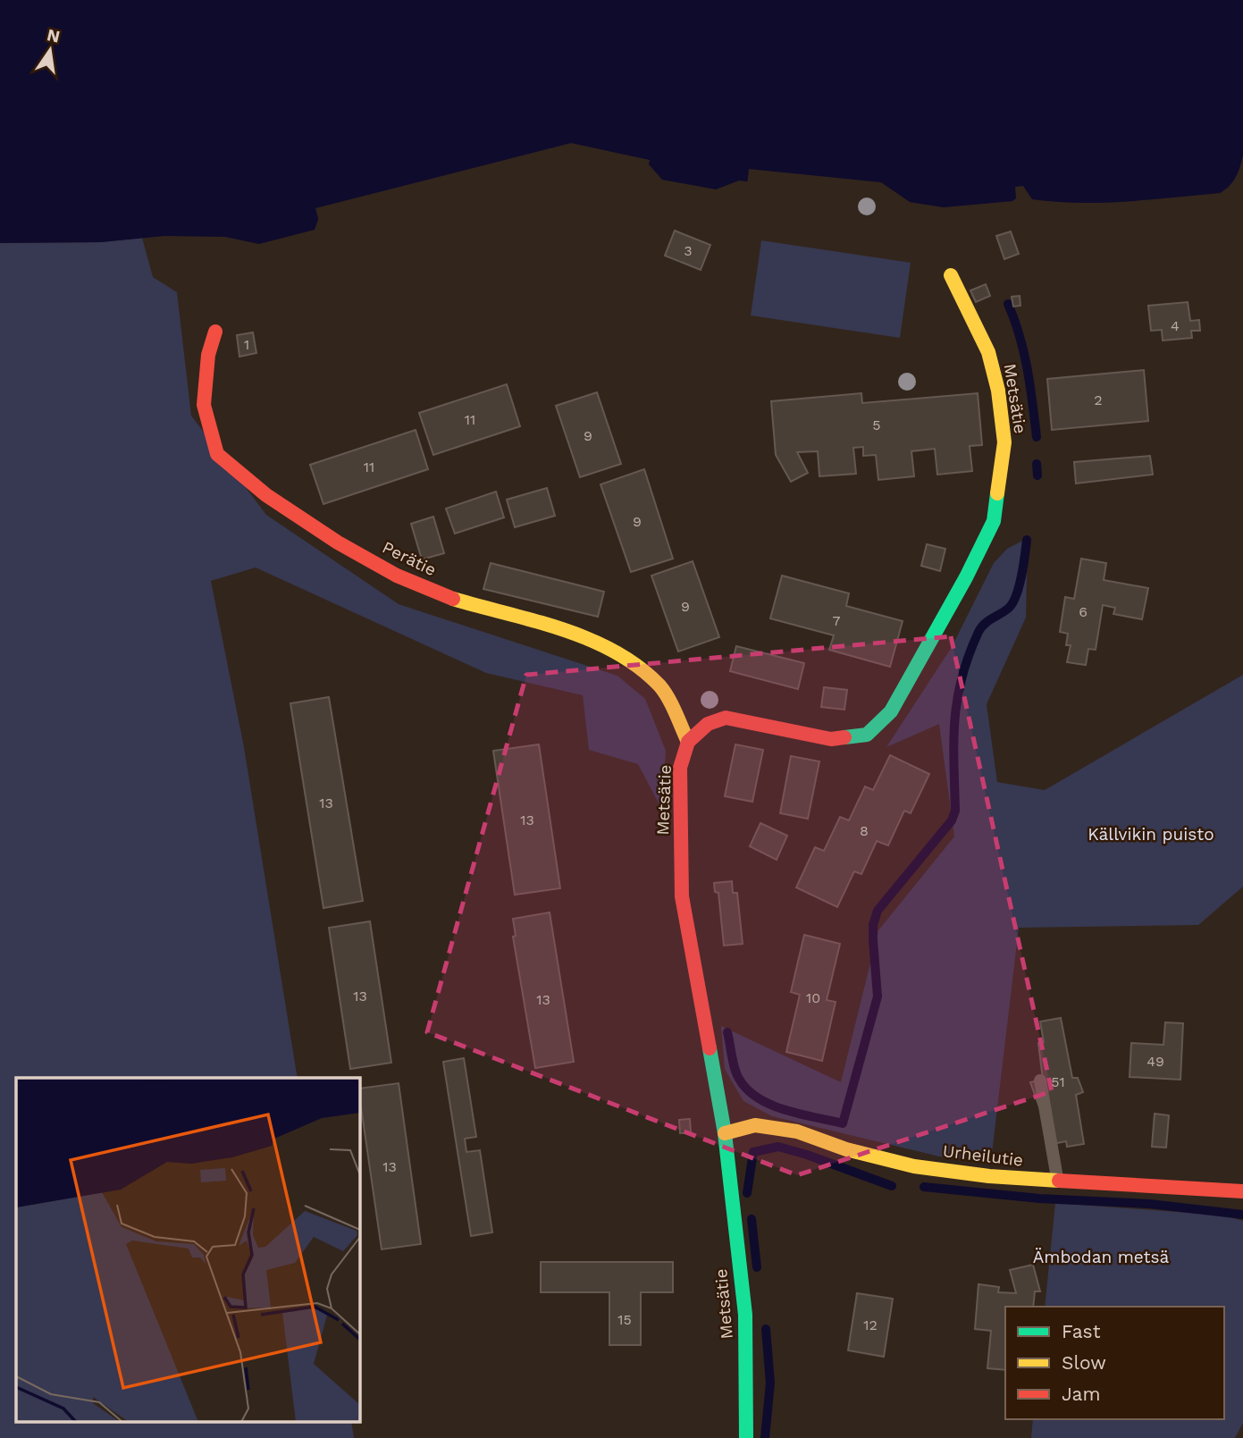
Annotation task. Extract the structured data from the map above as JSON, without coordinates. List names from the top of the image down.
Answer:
{
  "streets": {
    "street": ["Metsätie", "Perätie", "Urheilutie"]
  },
  "crossings": [
    ["Metsätie", "Perätie"],
    ["Metsätie", "Urheilutie"]
  ],
  "parks": ["Källvikin puisto", "Ämbodan metsä"],
  "house_numbers": [
    "3",
    "4",
    "1",
    "2",
    "11",
    "5",
    "9",
    "11",
    "9",
    "9",
    "6",
    "7",
    "13",
    "13",
    "8",
    "13",
    "10",
    "13",
    "49",
    "51",
    "13",
    "15",
    "12"
  ],
  "legend": ["Fast", "Slow", "Jam"],
  "north": "top"
}
